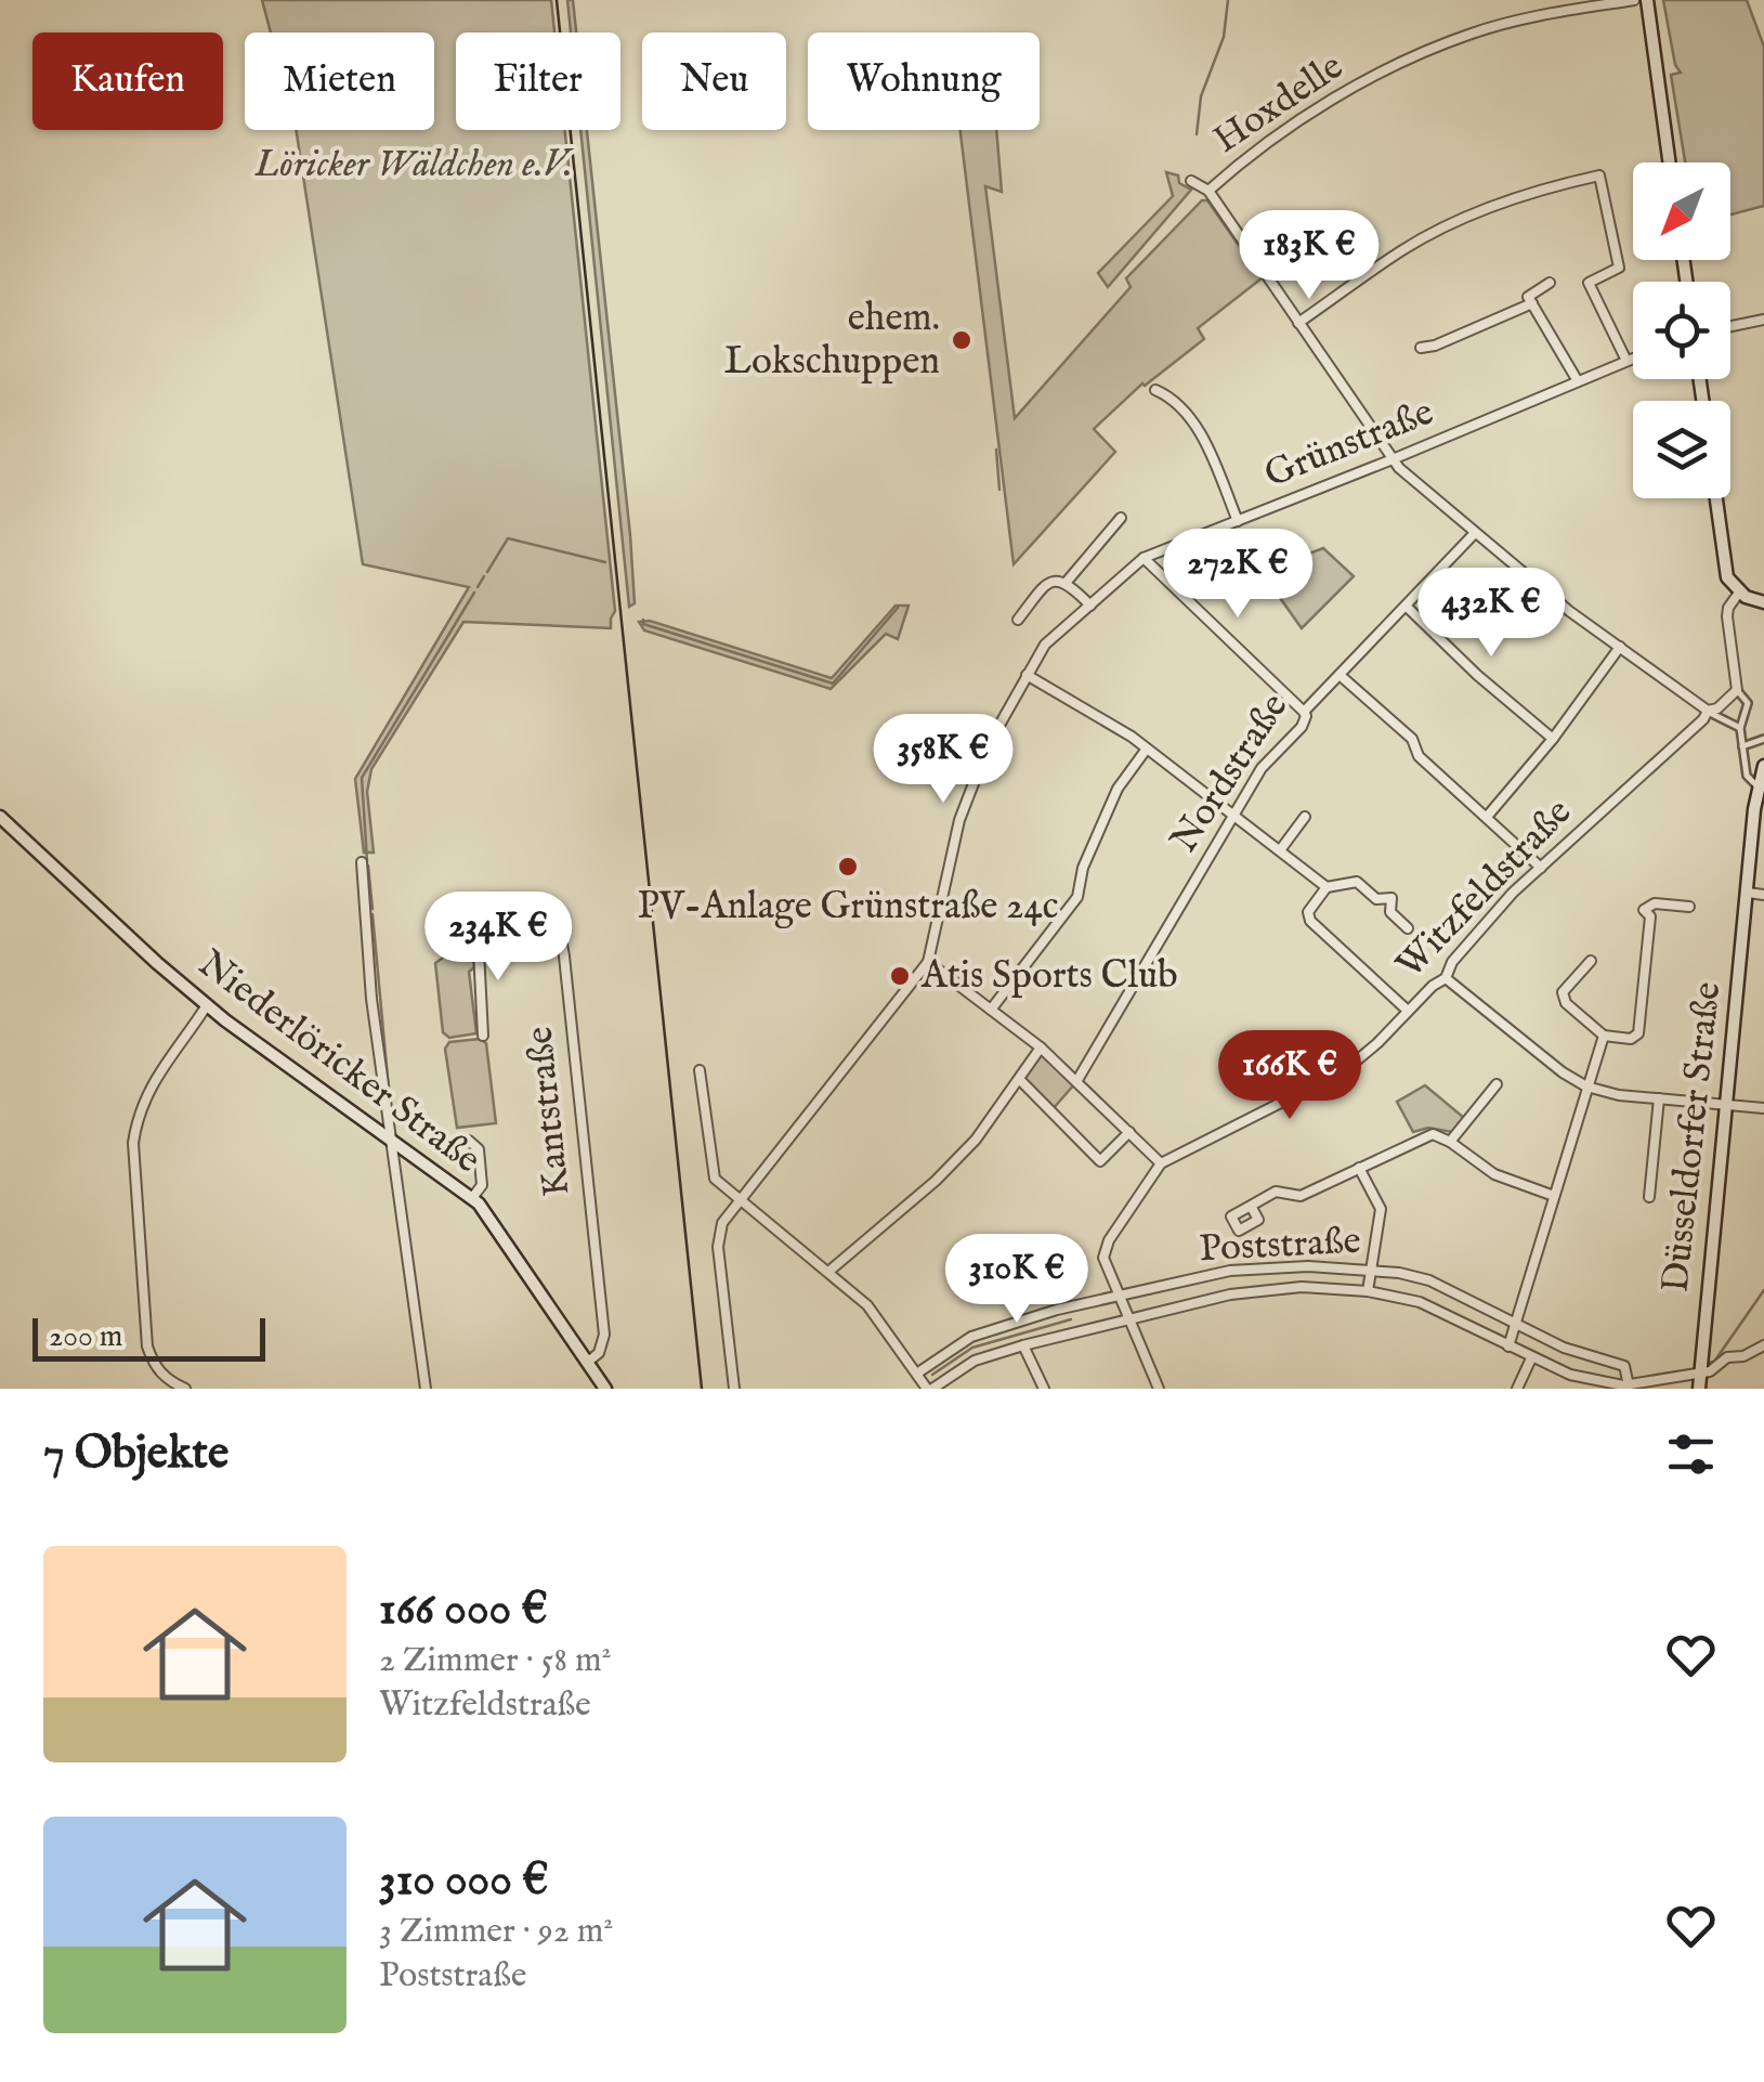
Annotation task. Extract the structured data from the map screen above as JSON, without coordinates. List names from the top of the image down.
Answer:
{
  "streets": {
    "main road": ["Niederlöricker Straße", "Düsseldorfer Straße"],
    "street": [
      "Hoxdelle",
      "Grünstraße",
      "Nordstraße",
      "Witzfeldstraße",
      "Kantstraße",
      "Poststraße"
    ]
  },
  "crossings": [
    ["Niederlöricker Straße", "Kantstraße"],
    ["Düsseldorfer Straße", "Poststraße"]
  ],
  "parks": ["Löricker Wäldchen e.V."],
  "places": ["ehem. Lokschuppen", "PV-Anlage Grünstraße 24c", "Atis Sports Club"],
  "scale_bar": "200 m",
  "north": "bottom left",
  "page": {
    "chip": [
      "Kaufen",
      "Mieten",
      "Filter",
      "Neu",
      "Wohnung"
    ],
    "price": [
      "183K €",
      "272K €",
      "432K €",
      "358K €",
      "234K €",
      "166K €",
      "310K €"
    ],
    "scale": "200 m",
    "heading": "7 Objekte",
    "list": [
      {
        "name": "166 000 €",
        "note": "2 Zimmer · 58 m² · Witzfeldstraße"
      },
      {
        "name": "310 000 €",
        "note": "3 Zimmer · 92 m² · Poststraße"
      }
    ]
  }
}
